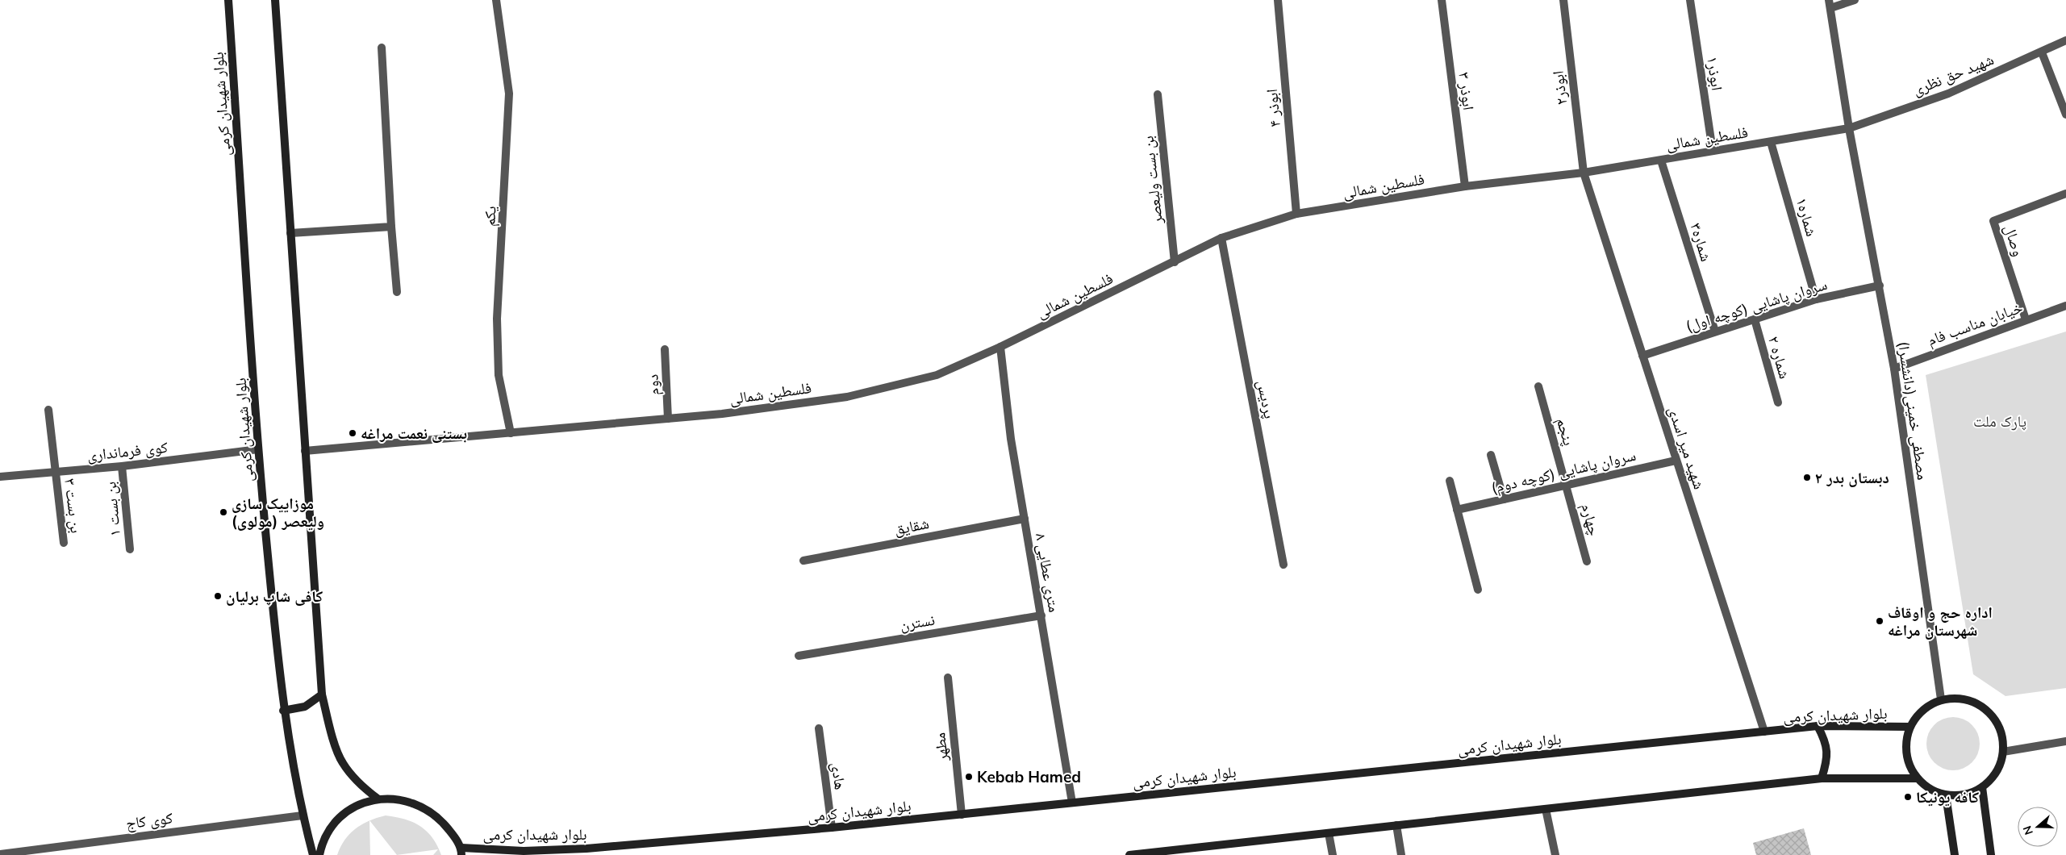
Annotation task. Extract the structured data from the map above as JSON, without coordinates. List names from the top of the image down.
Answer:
{
  "streets": {
    "main road": ["بلوار شهیدان کرمی"],
    "street": [
      "ابوذر۱",
      "شهید حق نظری",
      "ابوذر۲",
      "ابوذر ۳",
      "ابوذر ۴",
      "فلسطین شمالی",
      "بن بست ولیعصر",
      "یکم",
      "شماره۱",
      "وصال",
      "شماره۳",
      "سروان پاشایی (کوچه اول)",
      "خیابان مناسب فام",
      "شماره ۲",
      "دوم",
      "پردیس",
      "(دانشسرا)مصطفی خمینی",
      "پنجم",
      "شهید میر اسدی",
      "کوی فرمانداری",
      "سروان پاشایی (کوچه دوم)",
      "بن بست ۳",
      "بن بست ۱",
      "چهارم",
      "شقایق",
      "۸ متری عطایی",
      "نسترن",
      "مطهر",
      "هادی",
      "کوی کاج"
    ]
  },
  "crossings": [
    ["ابوذر۱", "فلسطین شمالی"],
    ["شهید حق نظری", "فلسطین شمالی"],
    ["شهید حق نظری", "(دانشسرا)مصطفی خمینی"],
    ["ابوذر۲", "فلسطین شمالی"],
    ["ابوذر۲", "شهید میر اسدی"],
    ["ابوذر ۳", "فلسطین شمالی"],
    ["بلوار شهیدان کرمی", "(دانشسرا)مصطفی خمینی"],
    ["بلوار شهیدان کرمی", "شهید میر اسدی"],
    ["بلوار شهیدان کرمی", "کوی فرمانداری"],
    ["بلوار شهیدان کرمی", "۸ متری عطایی"],
    ["بلوار شهیدان کرمی", "مطهر"],
    ["بلوار شهیدان کرمی", "هادی"],
    ["بلوار شهیدان کرمی", "کوی کاج"],
    ["ابوذر ۴", "فلسطین شمالی"],
    ["فلسطین شمالی", "بن بست ولیعصر"],
    ["فلسطین شمالی", "یکم"],
    ["فلسطین شمالی", "شماره۱"],
    ["فلسطین شمالی", "شماره۳"],
    ["فلسطین شمالی", "دوم"],
    ["فلسطین شمالی", "پردیس"],
    ["فلسطین شمالی", "(دانشسرا)مصطفی خمینی"],
    ["فلسطین شمالی", "شهید میر اسدی"],
    ["فلسطین شمالی", "۸ متری عطایی"],
    ["شماره۱", "سروان پاشایی (کوچه اول)"],
    ["وصال", "خیابان مناسب فام"],
    ["شماره۳", "سروان پاشایی (کوچه اول)"],
    ["سروان پاشایی (کوچه اول)", "شماره ۲"],
    ["سروان پاشایی (کوچه اول)", "(دانشسرا)مصطفی خمینی"],
    ["سروان پاشایی (کوچه اول)", "شهید میر اسدی"],
    ["خیابان مناسب فام", "(دانشسرا)مصطفی خمینی"],
    ["پنجم", "سروان پاشایی (کوچه دوم)"],
    ["پنجم", "چهارم"],
    ["شهید میر اسدی", "سروان پاشایی (کوچه دوم)"],
    ["کوی فرمانداری", "بن بست ۳"],
    ["کوی فرمانداری", "بن بست ۱"],
    ["سروان پاشایی (کوچه دوم)", "چهارم"],
    ["شقایق", "۸ متری عطایی"],
    ["۸ متری عطایی", "نسترن"]
  ],
  "parks": ["پارک ملت"],
  "places": [
    "بستنی نعمت مراغه",
    "دبستان بدر ۲",
    "موزاییک سازی ولیعصر (مولوی)",
    "کافی شاپ برلیان",
    "اداره حج و اوقاف شهرستان مراغه",
    "Kebab Hamed",
    "کافه یونیکا"
  ],
  "north": "left"
}
